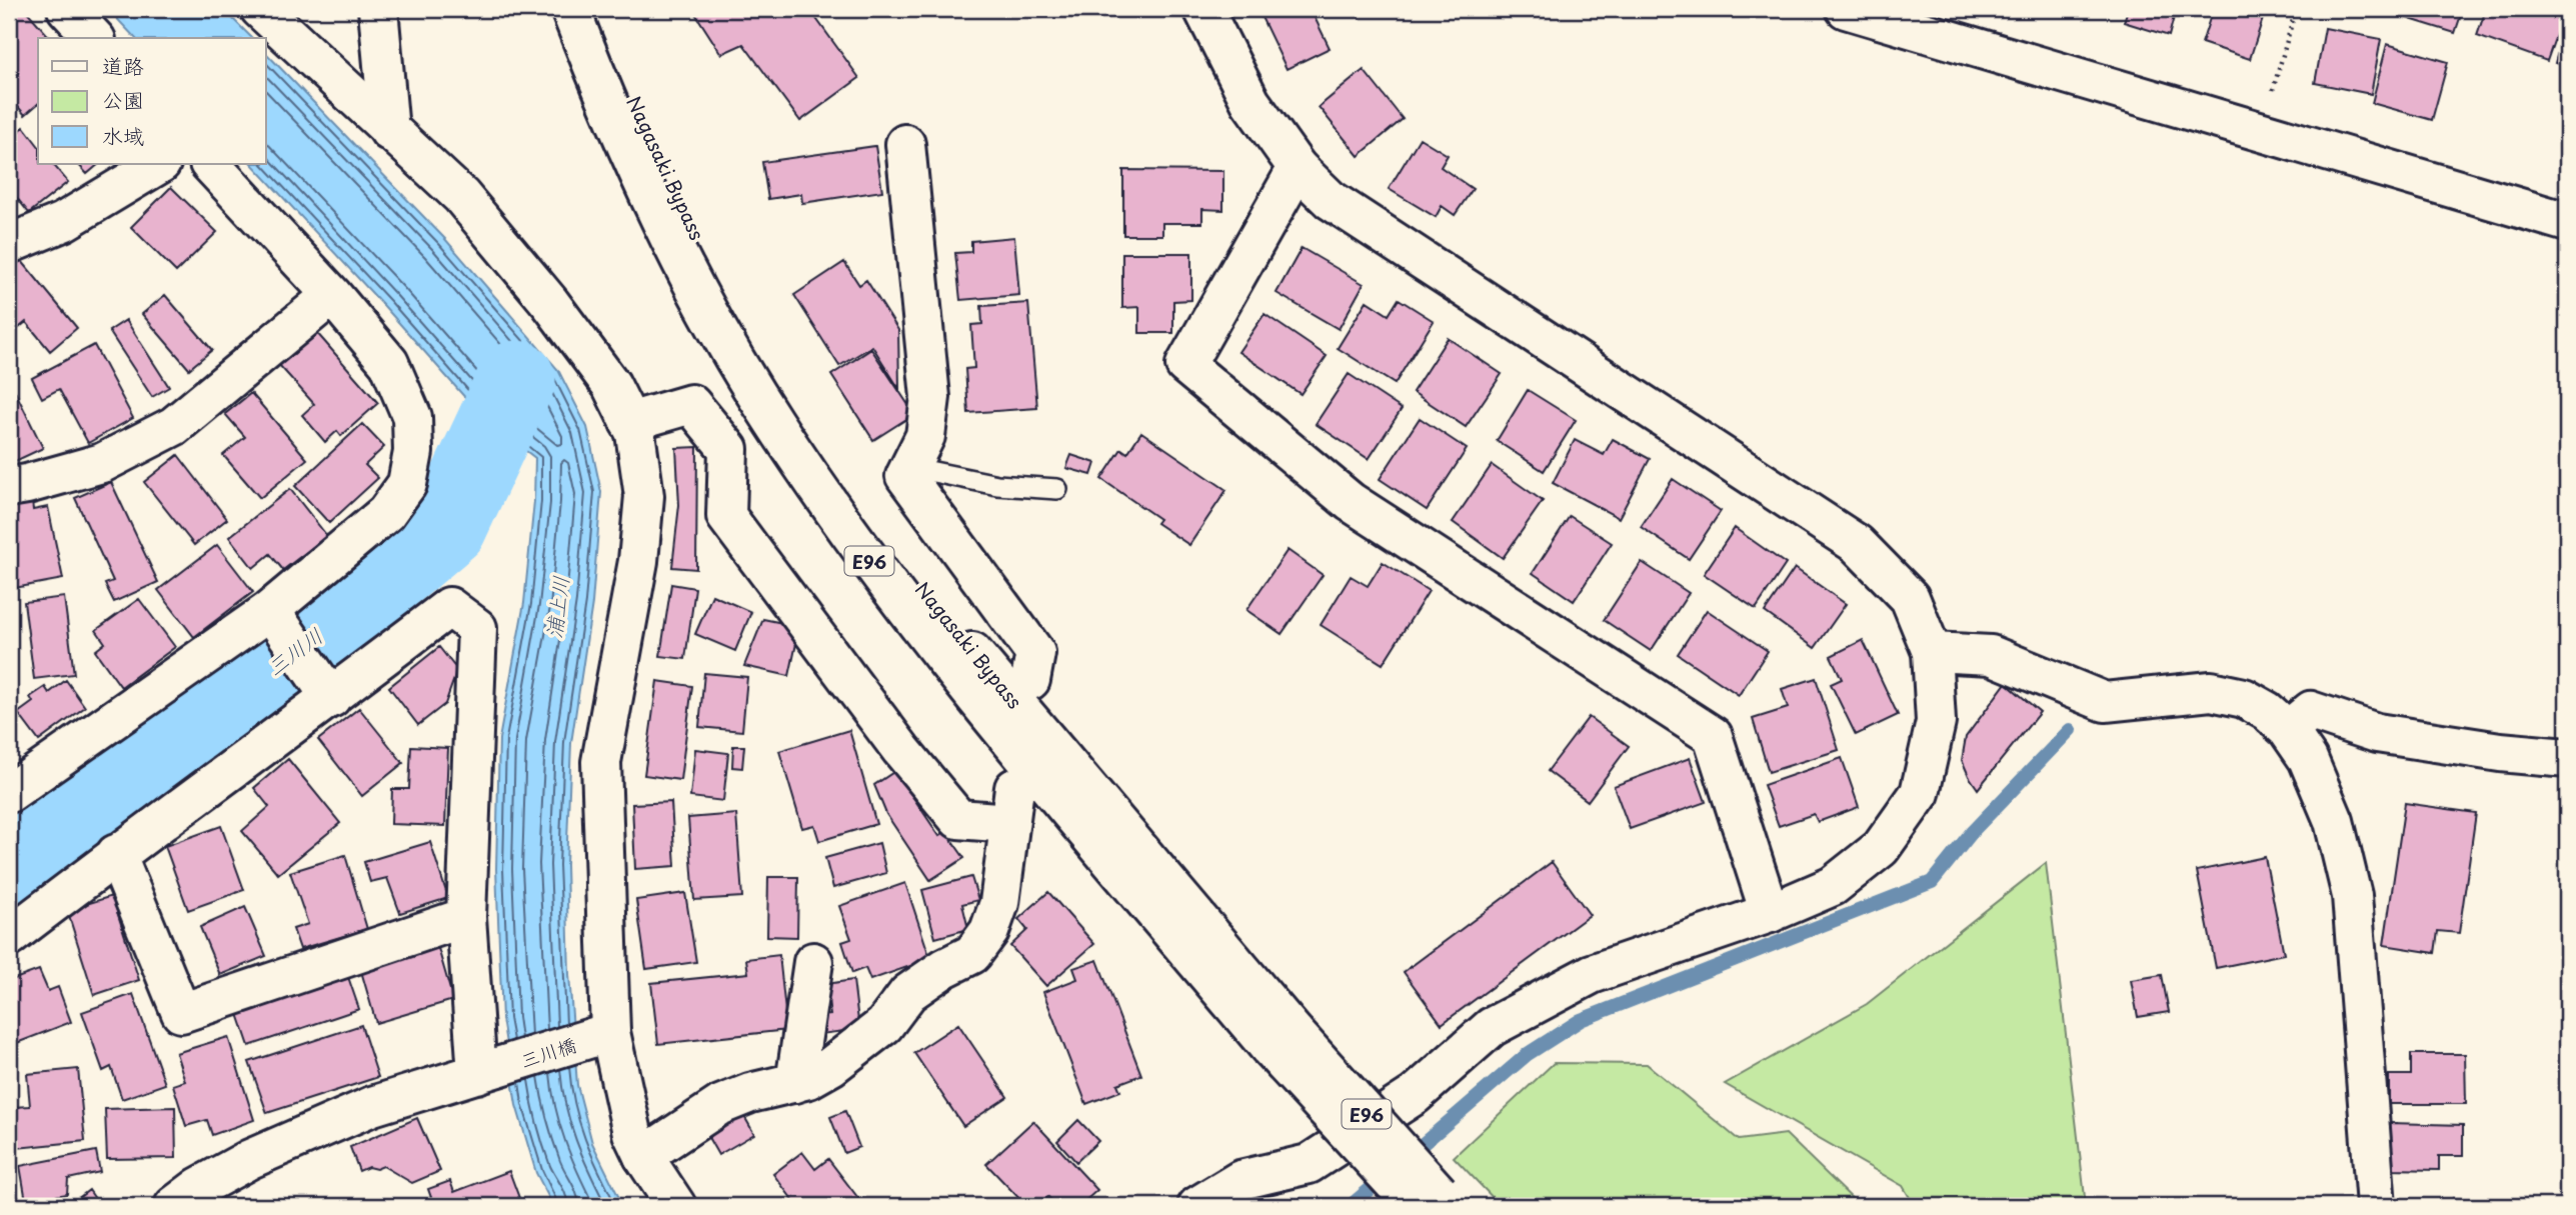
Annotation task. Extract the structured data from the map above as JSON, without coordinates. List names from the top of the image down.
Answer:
{
  "streets": {
    "main road": ["Nagasaki Bypass", "E96", "三川橋"]
  },
  "water": ["浦上川", "三川川"],
  "legend": ["道路", "公園", "水域"]
}
